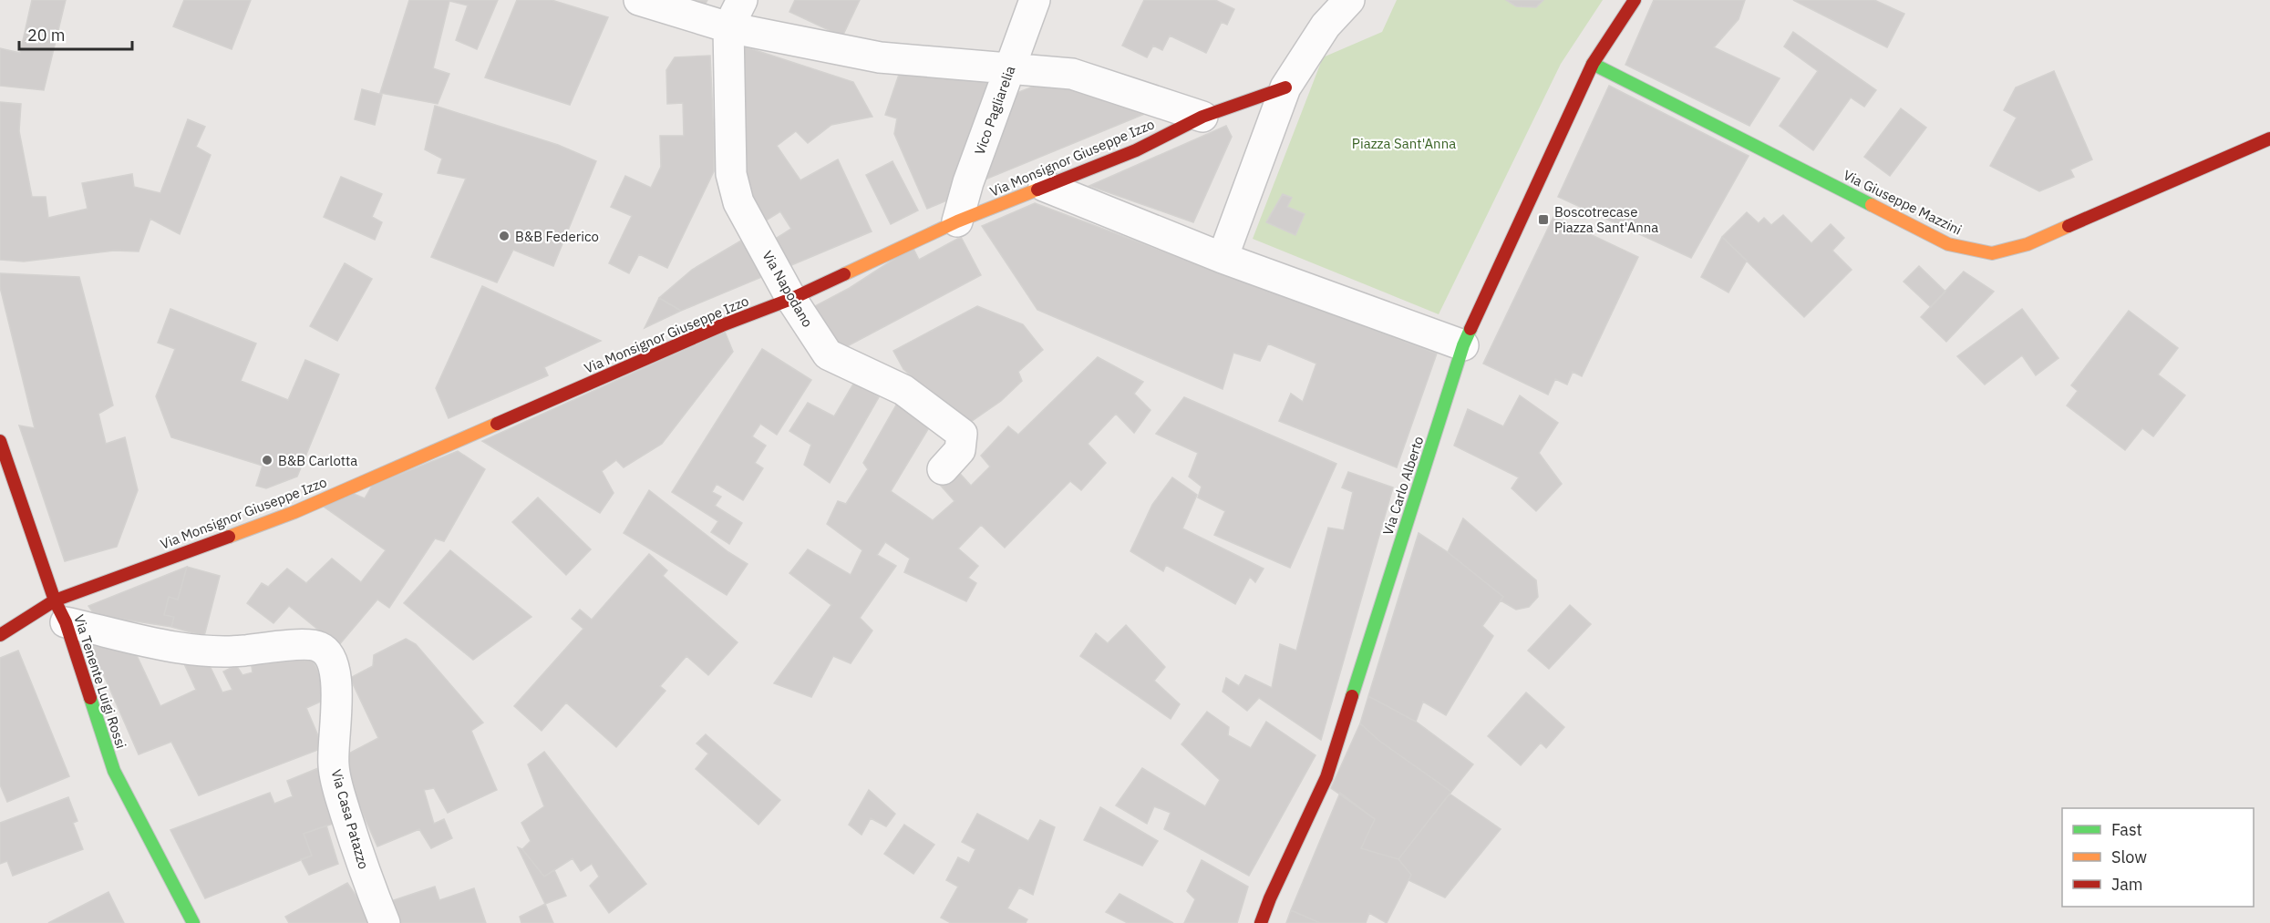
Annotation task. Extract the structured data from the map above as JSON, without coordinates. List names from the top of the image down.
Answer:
{
  "streets": {
    "street": [
      "Vico Pagliarelia",
      "Via Monsignor Giuseppe Izzo",
      "Via Giuseppe Mazzini",
      "Via Napodano",
      "Via Carlo Alberto",
      "Via Tenente Luigi Rossi",
      "Via Casa Patazzo"
    ]
  },
  "crossings": [
    ["Vico Pagliarelia", "Via Monsignor Giuseppe Izzo"],
    ["Via Monsignor Giuseppe Izzo", "Via Napodano"],
    ["Via Monsignor Giuseppe Izzo", "Via Tenente Luigi Rossi"],
    ["Via Monsignor Giuseppe Izzo", "Via Casa Patazzo"],
    ["Via Giuseppe Mazzini", "Via Carlo Alberto"],
    ["Via Tenente Luigi Rossi", "Via Casa Patazzo"]
  ],
  "parks": ["Piazza Sant'Anna"],
  "places": {
    "transit": ["Boscotrecase Piazza Sant'Anna"],
    "other": ["B&B Federico", "B&B Carlotta"]
  },
  "legend": ["Fast", "Slow", "Jam"],
  "scale_bar": "20 m"
}
